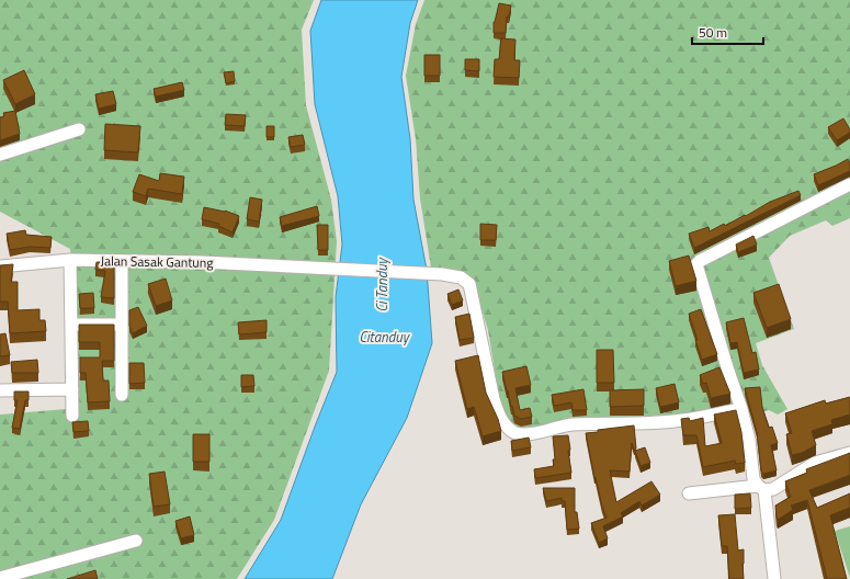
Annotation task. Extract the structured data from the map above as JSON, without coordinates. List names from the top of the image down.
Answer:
{
  "streets": {
    "street": ["Jalan Sasak Gantung"]
  },
  "water": ["Ci Tanduy", "Citanduy"],
  "scale_bar": "50 m"
}
